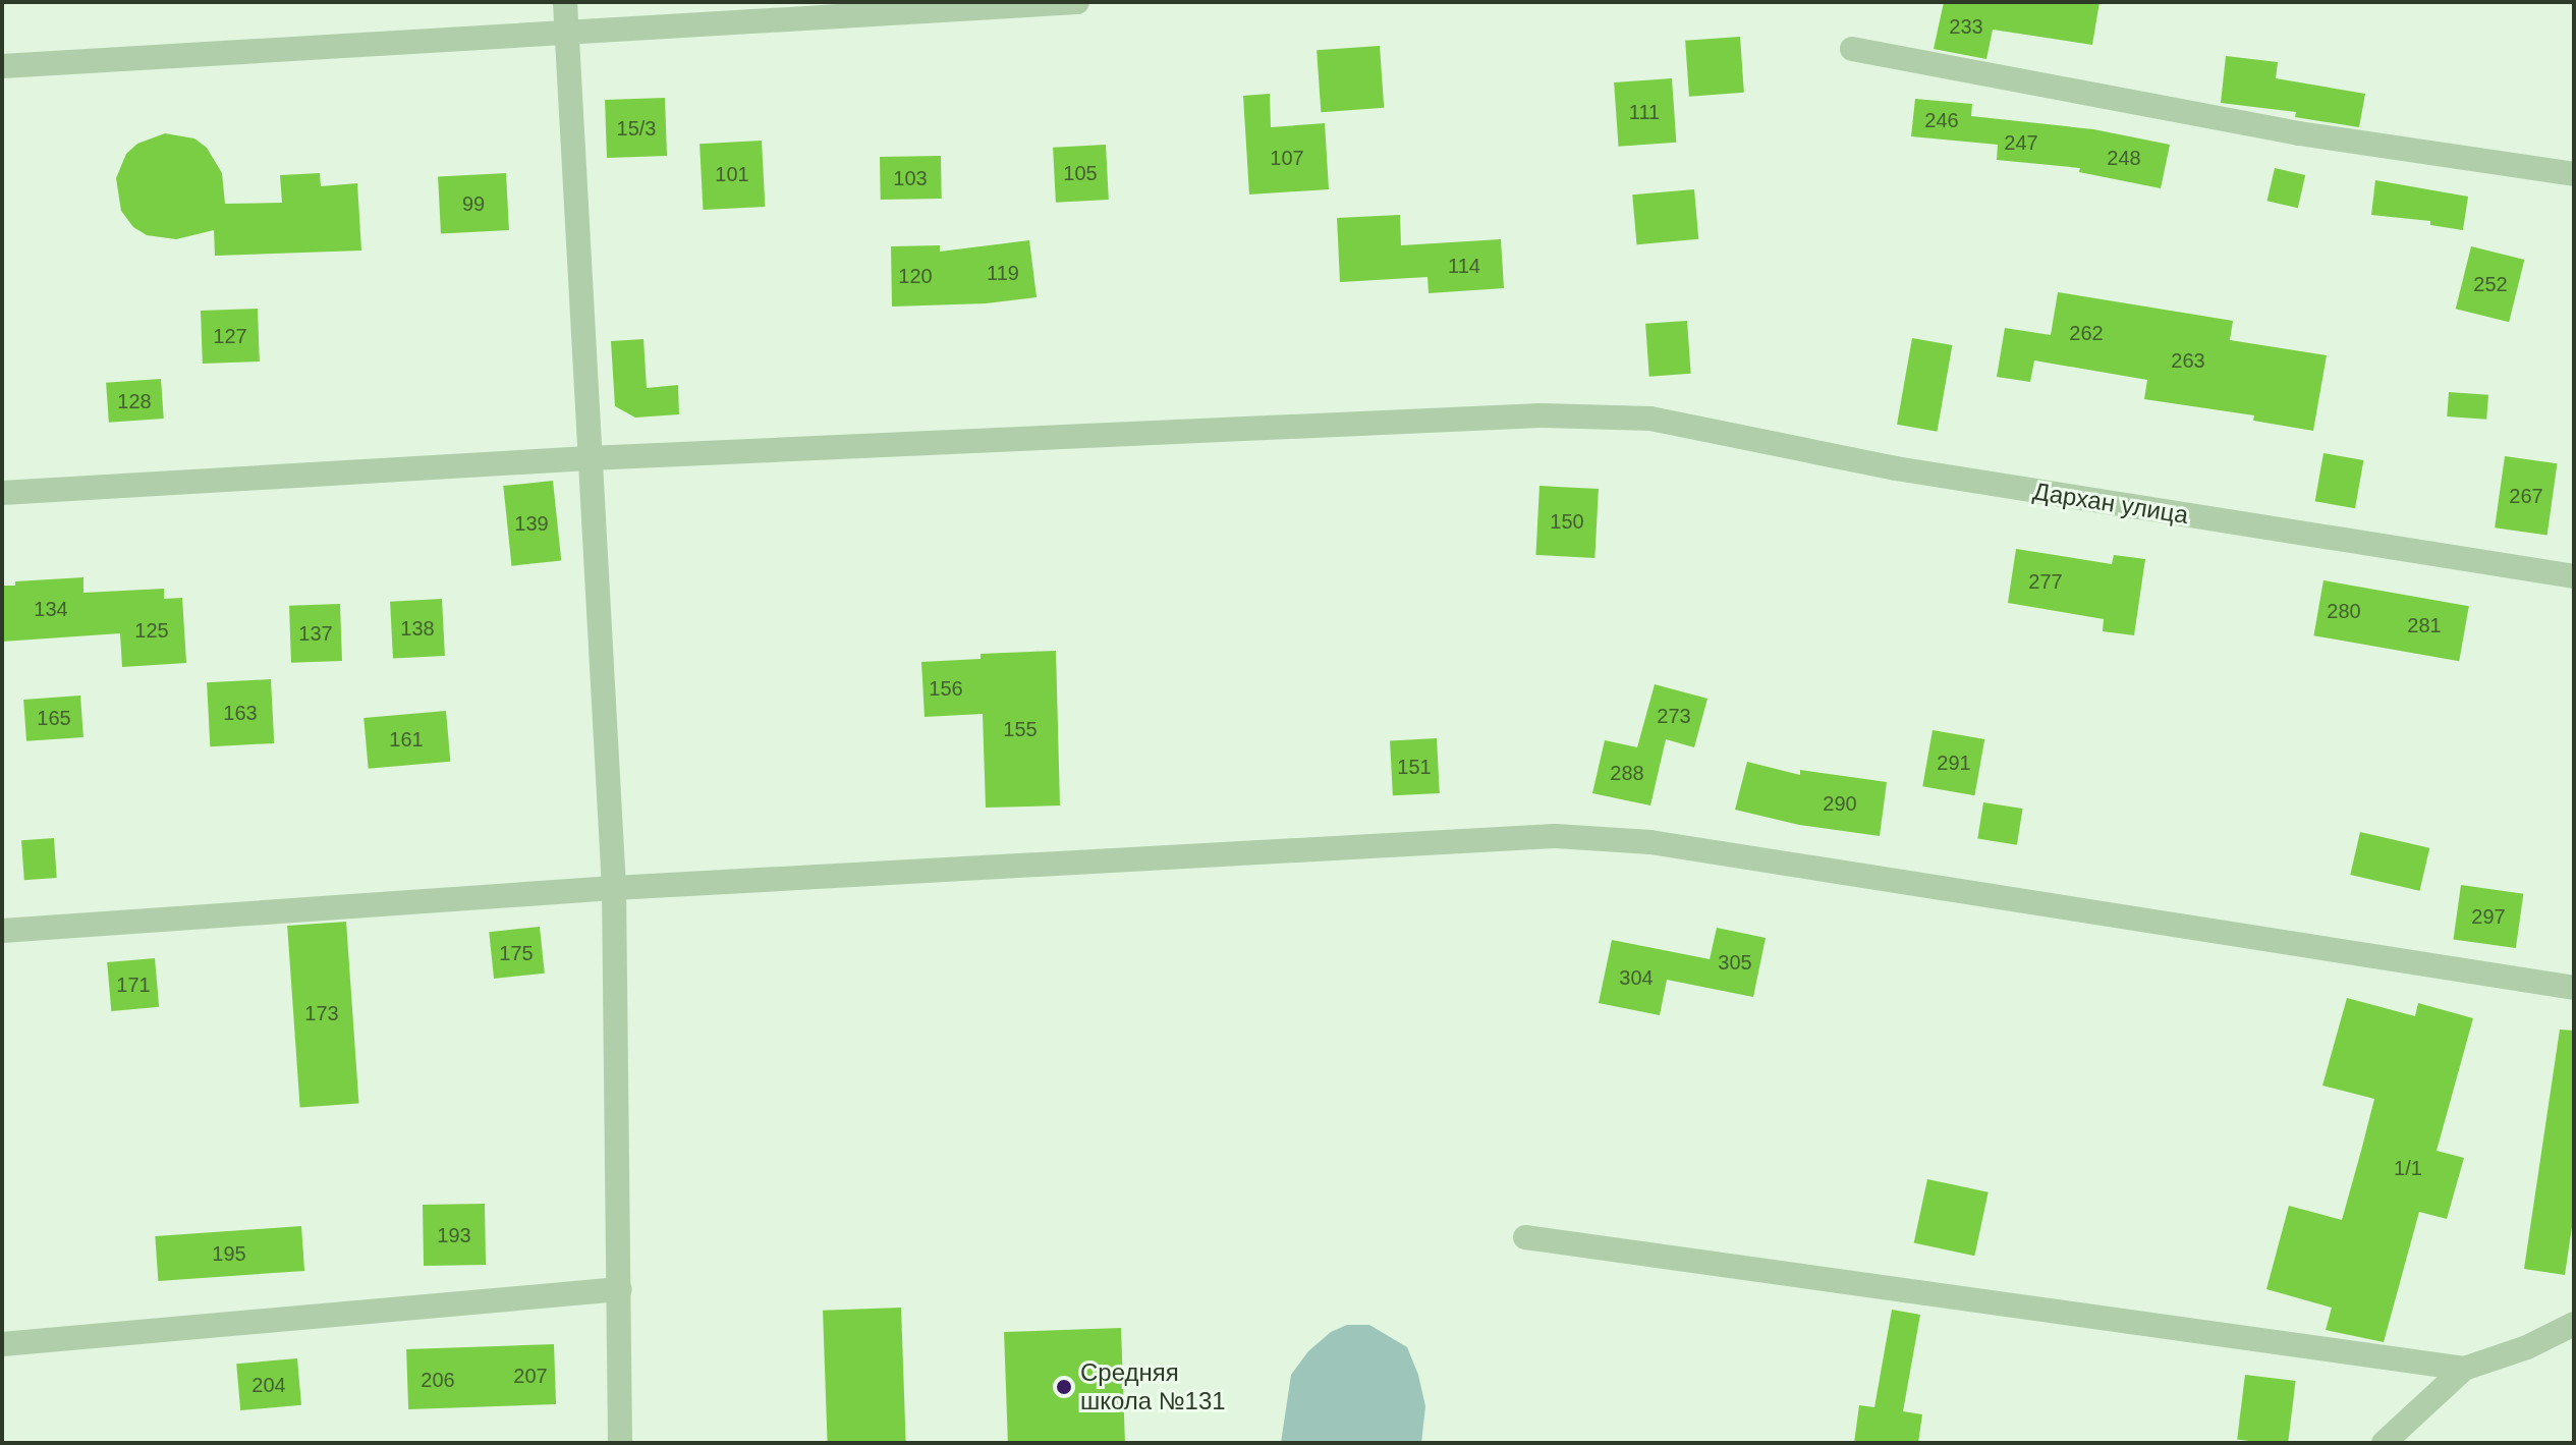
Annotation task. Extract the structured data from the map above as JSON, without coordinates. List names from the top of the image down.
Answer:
{
  "streets": {
    "street": ["Дархан улица"]
  },
  "places": ["Средняя школа №131"],
  "house_numbers": [
    "233",
    "111",
    "246",
    "15/3",
    "247",
    "107",
    "248",
    "105",
    "101",
    "103",
    "99",
    "114",
    "119",
    "120",
    "252",
    "262",
    "127",
    "263",
    "128",
    "267",
    "150",
    "139",
    "277",
    "134",
    "280",
    "281",
    "138",
    "125",
    "137",
    "156",
    "163",
    "273",
    "165",
    "155",
    "161",
    "291",
    "151",
    "288",
    "290",
    "297",
    "175",
    "305",
    "304",
    "171",
    "173",
    "1/1",
    "193",
    "195",
    "207",
    "206",
    "204"
  ]
}
